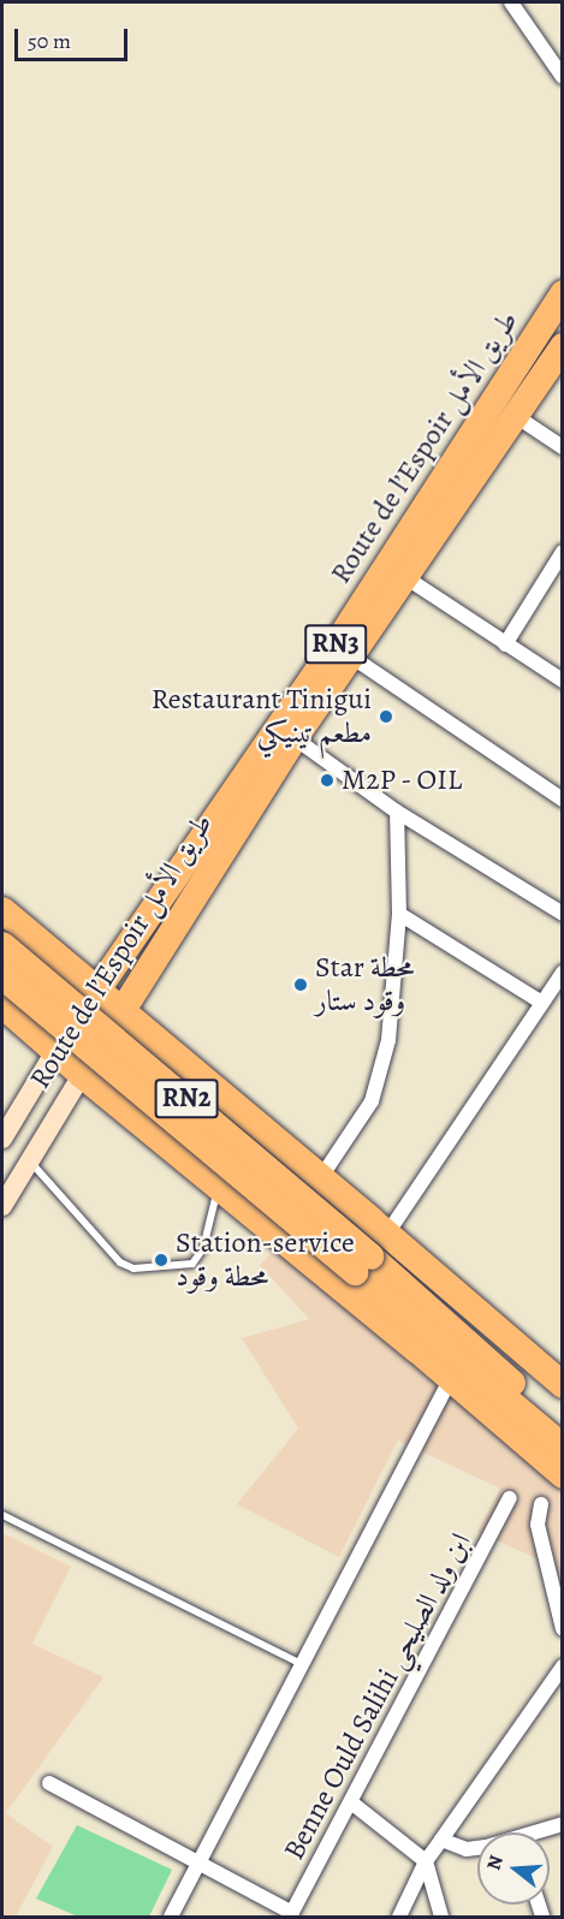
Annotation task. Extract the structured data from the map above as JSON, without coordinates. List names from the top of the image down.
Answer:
{
  "streets": {
    "highway": ["Route de l’Espoir طريق الأمل", "RN3", "RN2"],
    "street": ["Benne Ould Salihi ابن ولد الصليحي"]
  },
  "crossings": [
    ["Route de l’Espoir طريق الأمل", "RN3"]
  ],
  "places": [
    "Restaurant Tinigui مطعم تينيكي",
    "M2P - OIL",
    "Star محطة وقود ستار",
    "Station-service محطة وقود"
  ],
  "scale_bar": "50 m",
  "north": "left"
}
